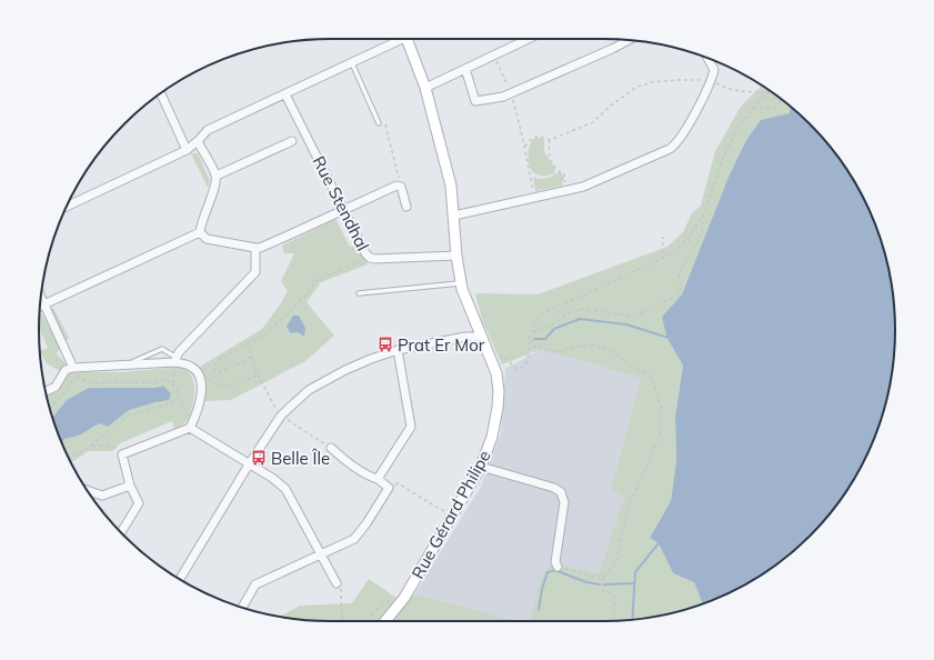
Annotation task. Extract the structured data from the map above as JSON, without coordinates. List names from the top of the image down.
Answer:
{
  "streets": {
    "street": ["Rue Stendhal", "Rue Gérard Philipe"]
  },
  "crossings": [
    ["Rue Stendhal", "Rue Gérard Philipe"]
  ],
  "places": {
    "bus stop": ["Prat Er Mor", "Belle Île"]
  }
}
